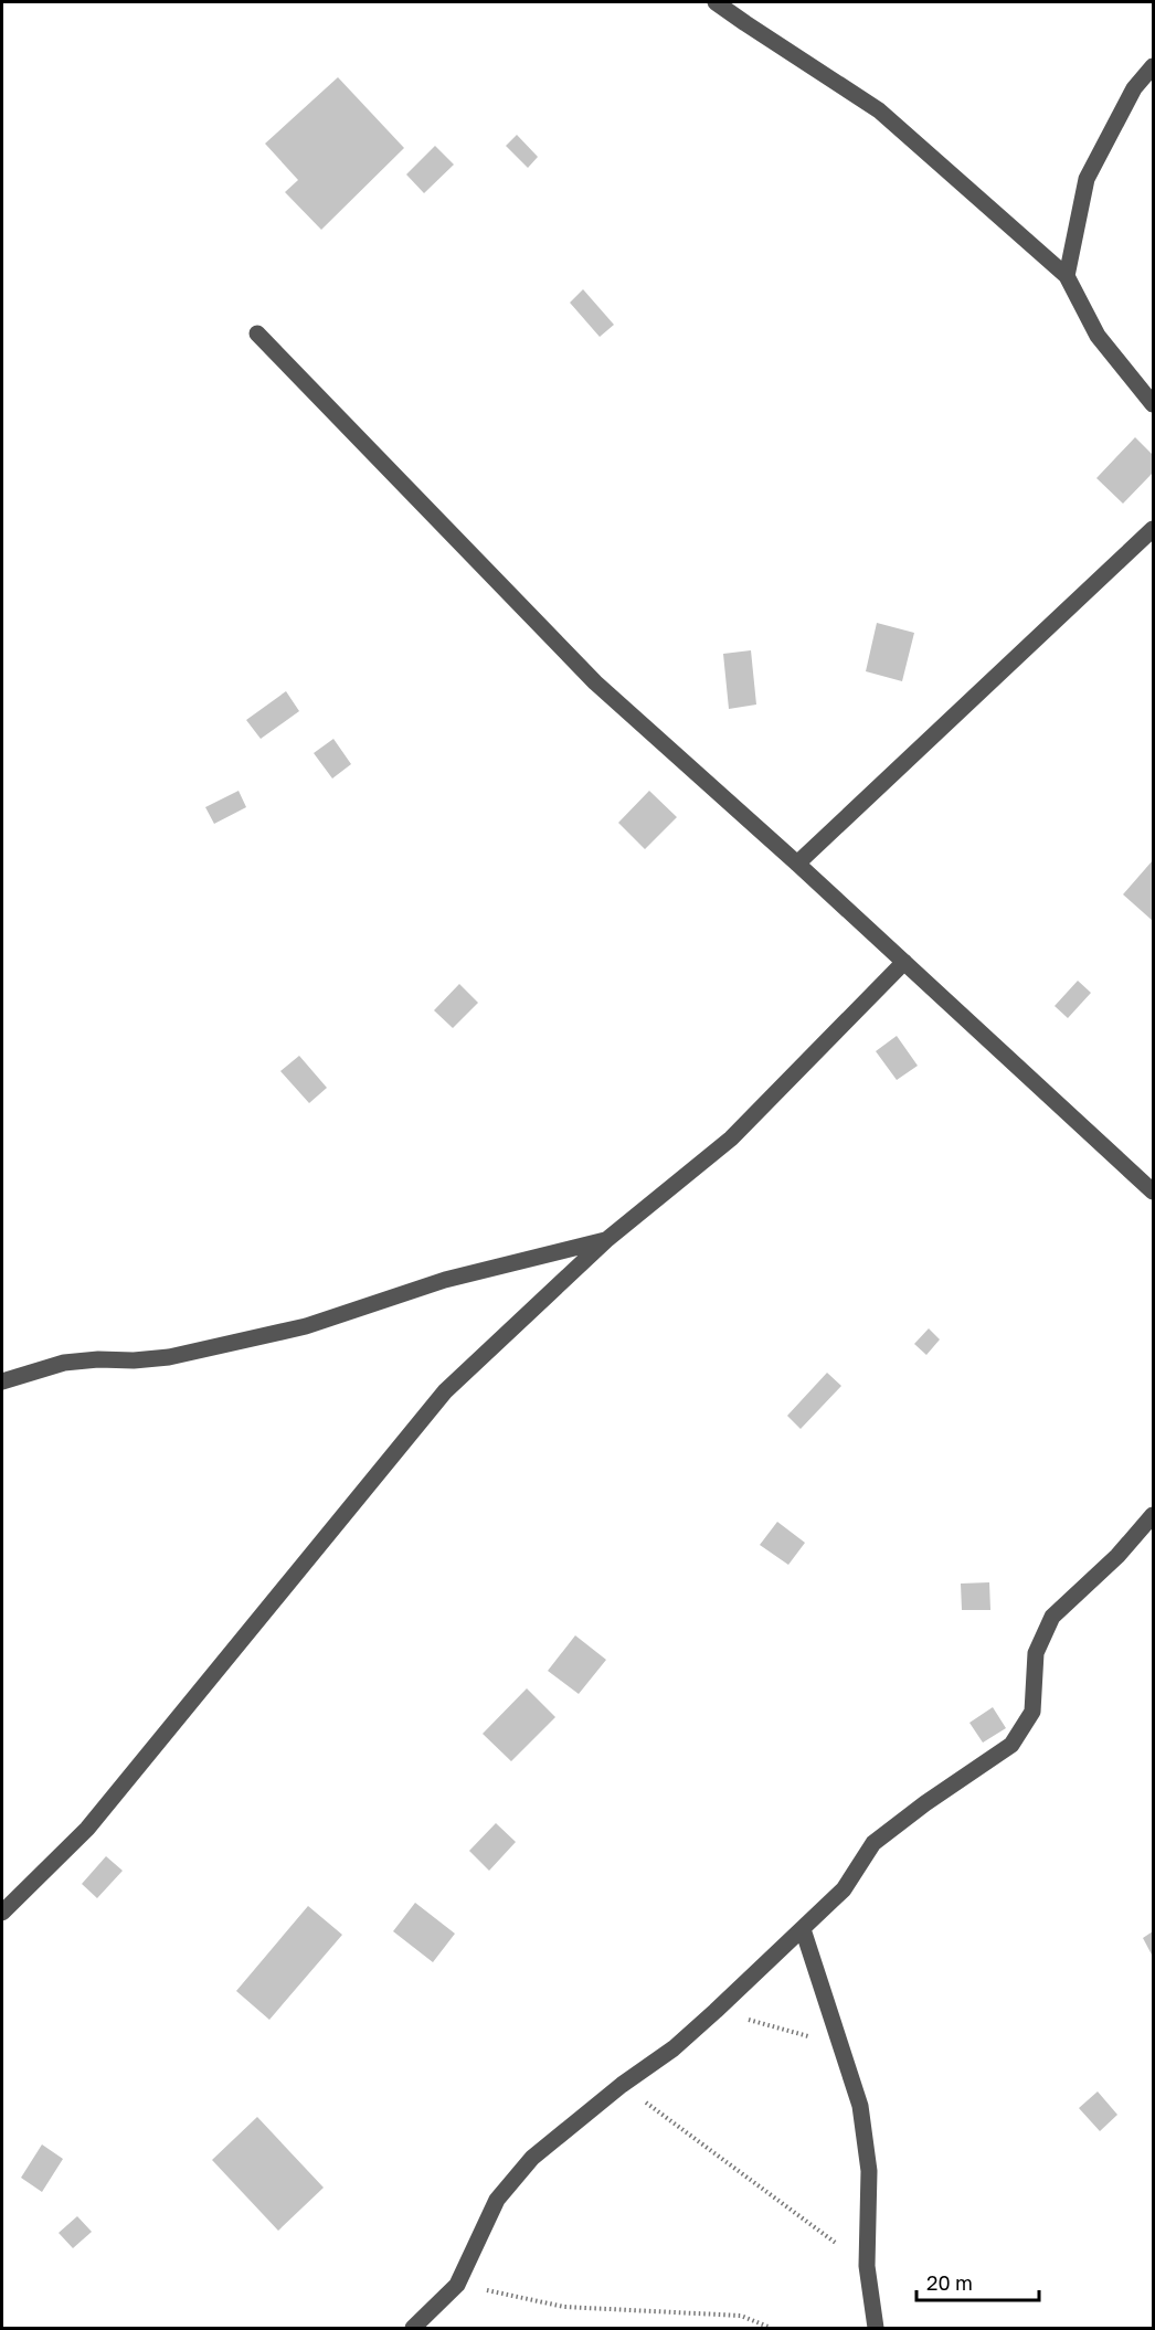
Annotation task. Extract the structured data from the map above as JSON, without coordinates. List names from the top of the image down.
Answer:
{
  "scale_bar": "20 m"
}
